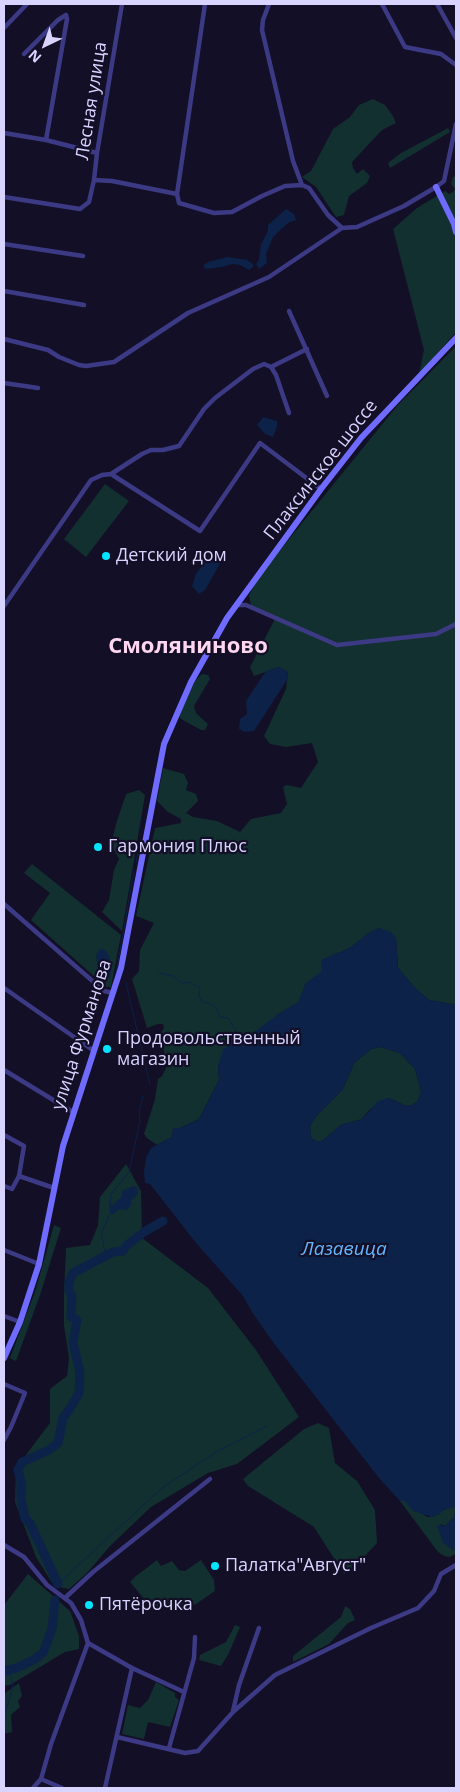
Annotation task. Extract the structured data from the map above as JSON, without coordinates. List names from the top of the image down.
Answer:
{
  "streets": {
    "main road": ["Плаксинское шоссе", "улица Фурманова"],
    "street": ["Лесная улица"]
  },
  "crossings": [
    ["Плаксинское шоссе", "улица Фурманова"]
  ],
  "districts": ["Смоляниново"],
  "water": ["Лазавица"],
  "places": [
    "Детский дом",
    "Гармония Плюс",
    "Продовольственный магазин",
    "Палатка\"Август\"",
    "Пятёрочка"
  ],
  "north": "bottom left"
}
